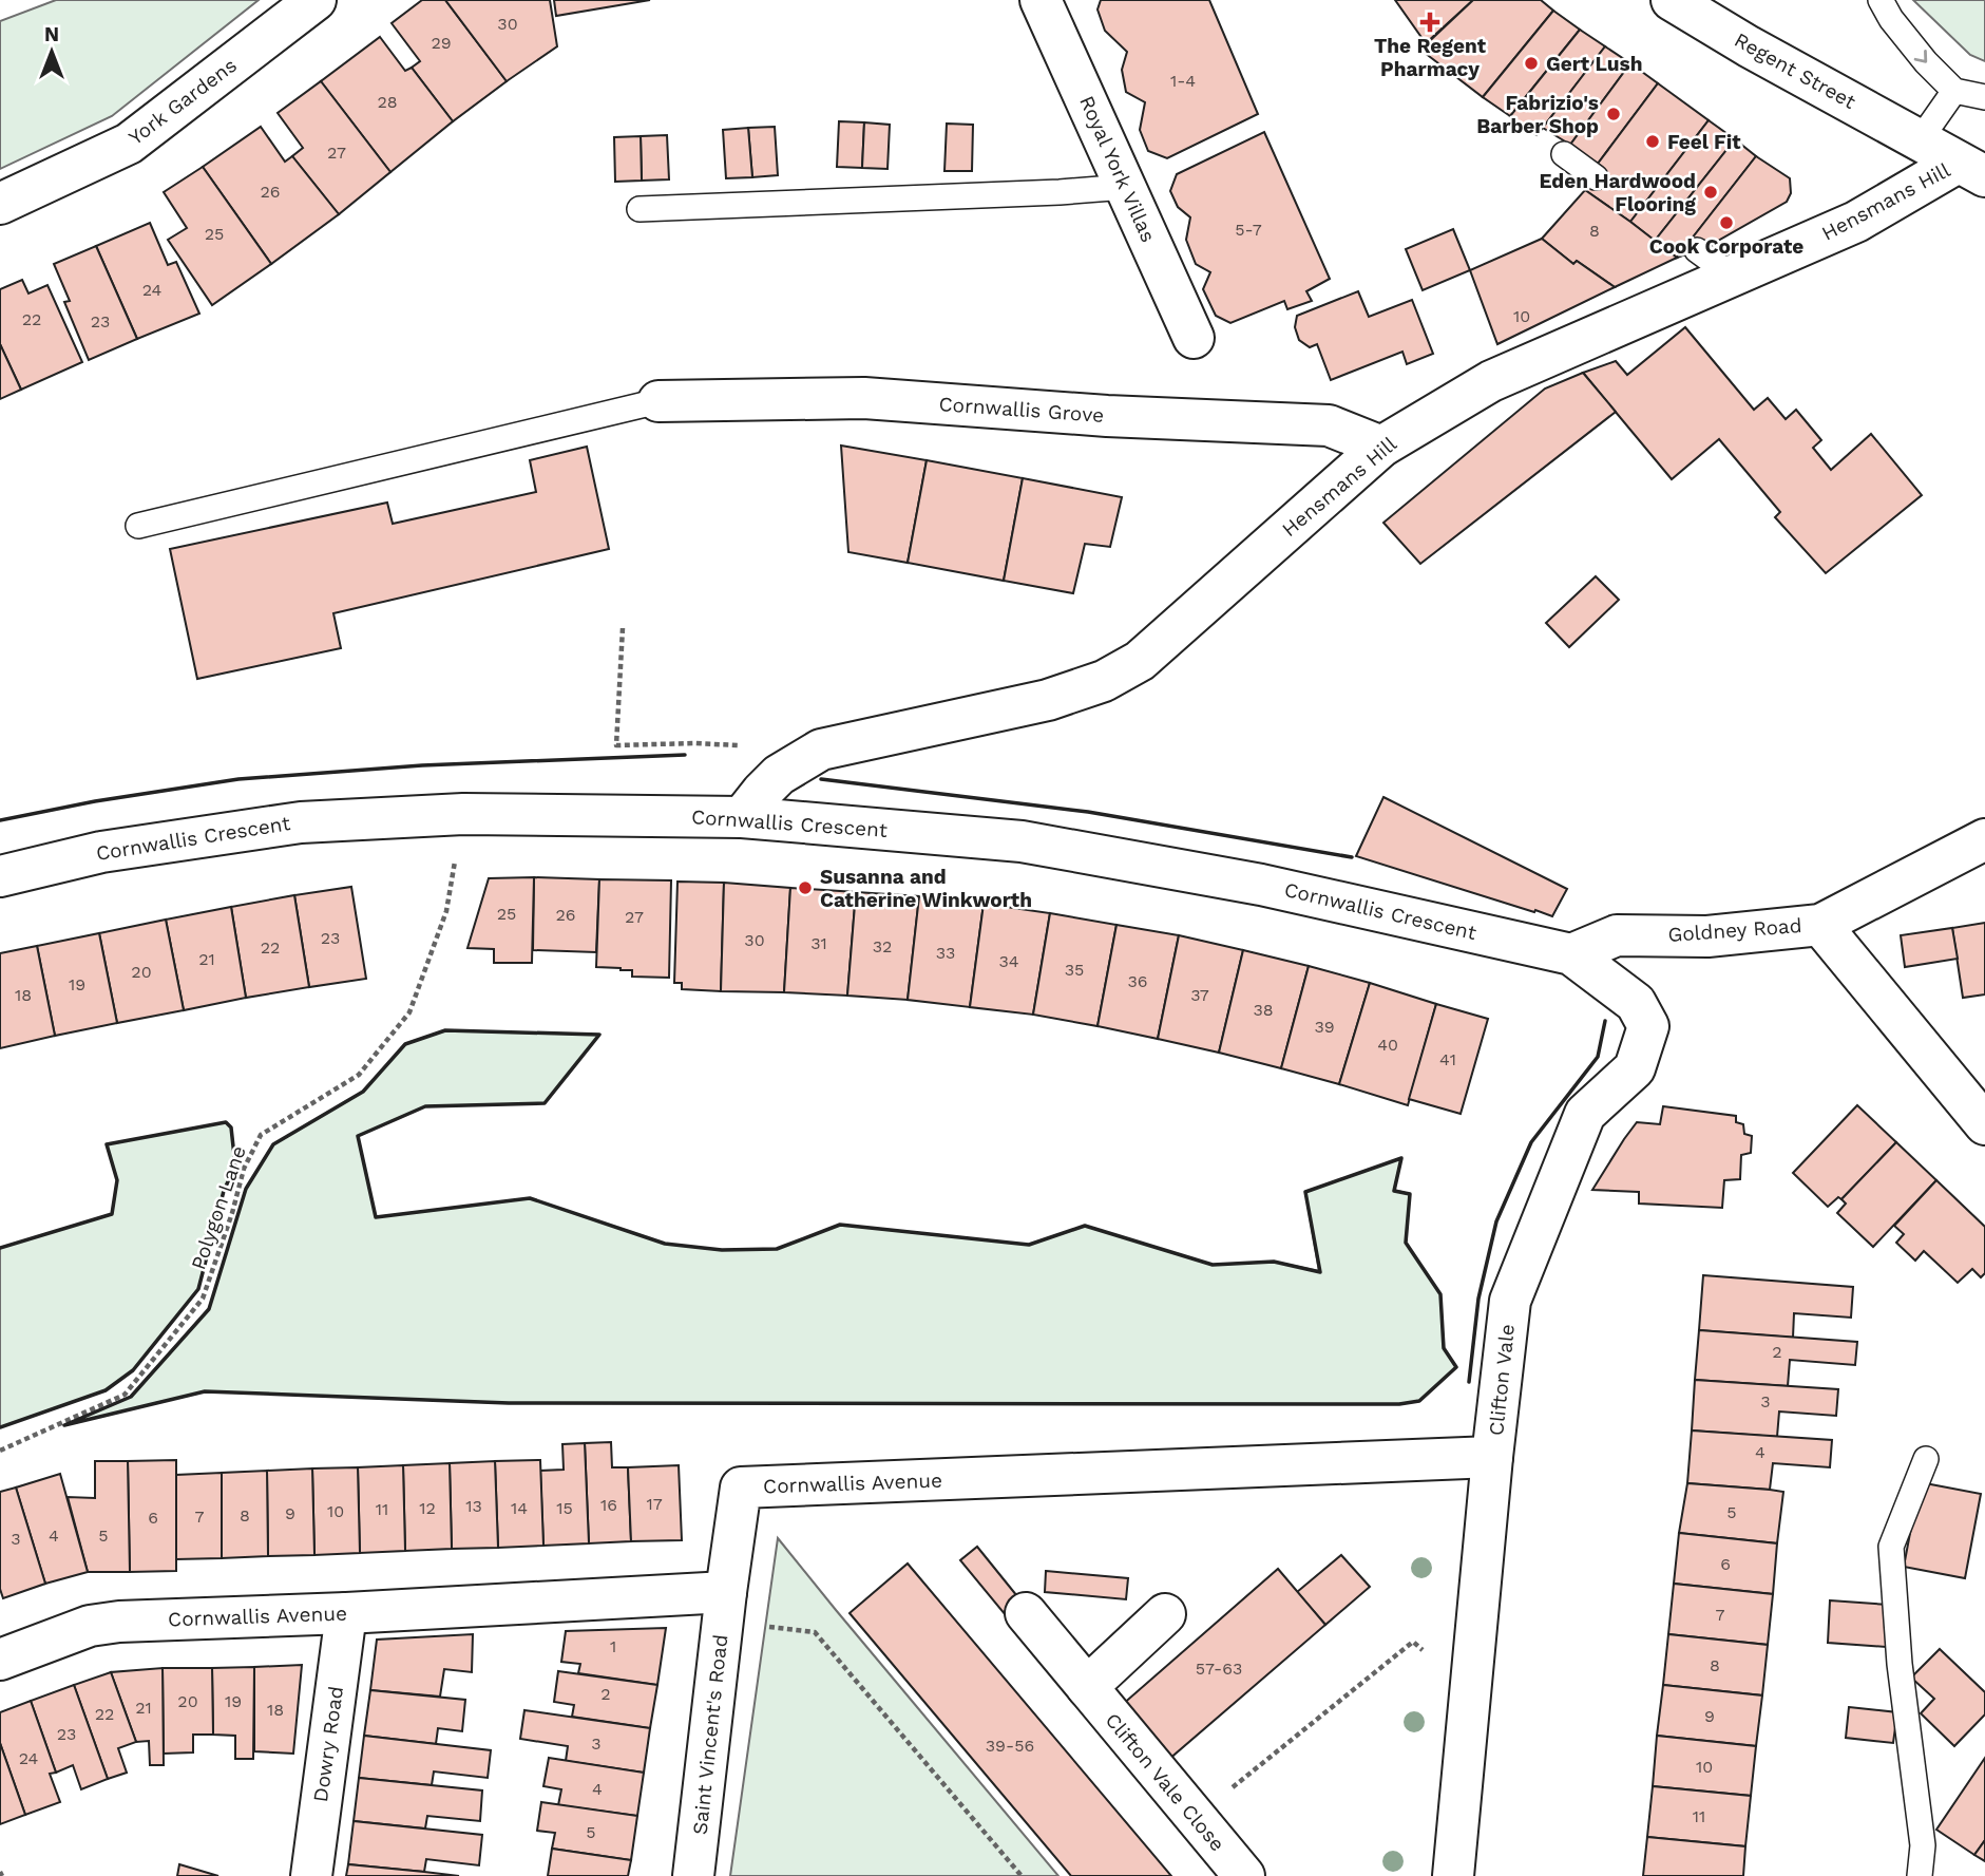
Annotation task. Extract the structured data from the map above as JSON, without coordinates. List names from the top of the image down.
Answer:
{
  "streets": {
    "street": [
      "Regent Street",
      "York Gardens",
      "Royal York Villas",
      "Hensmans Hill",
      "Cornwallis Grove",
      "Cornwallis Crescent",
      "Goldney Road",
      "Clifton Vale",
      "Cornwallis Avenue",
      "Saint Vincent's Road",
      "Dowry Road",
      "Clifton Vale Close"
    ],
    "path": ["Polygon Lane"]
  },
  "crossings": [
    ["Regent Street", "Hensmans Hill"],
    ["Hensmans Hill", "Cornwallis Grove"],
    ["Hensmans Hill", "Cornwallis Crescent"],
    ["Cornwallis Crescent", "Goldney Road"],
    ["Cornwallis Crescent", "Polygon Lane"],
    ["Cornwallis Crescent", "Clifton Vale"],
    ["Goldney Road", "Clifton Vale"],
    ["Clifton Vale", "Cornwallis Avenue"],
    ["Cornwallis Avenue", "Saint Vincent's Road"],
    ["Cornwallis Avenue", "Dowry Road"]
  ],
  "places": {
    "health": ["The Regent Pharmacy"],
    "other": [
      "Gert Lush",
      "Fabrizio's Barber Shop",
      "Feel Fit",
      "Eden Hardwood Flooring",
      "Cook Corporate",
      "Susanna and Catherine Winkworth"
    ]
  },
  "house_numbers": [
    "30",
    "29",
    "1-4",
    "28",
    "27",
    "26",
    "5-7",
    "8",
    "25",
    "24",
    "10",
    "22",
    "23",
    "25",
    "26",
    "27",
    "23",
    "30",
    "31",
    "32",
    "22",
    "33",
    "21",
    "34",
    "35",
    "20",
    "36",
    "19",
    "18",
    "37",
    "38",
    "39",
    "40",
    "41",
    "2",
    "3",
    "4",
    "17",
    "16",
    "13",
    "12",
    "14",
    "15",
    "11",
    "10",
    "5",
    "9",
    "8",
    "7",
    "6",
    "4",
    "5",
    "3",
    "6",
    "7",
    "1",
    "8",
    "57-63",
    "2",
    "20",
    "19",
    "21",
    "18",
    "22",
    "9",
    "23",
    "3",
    "39-56",
    "24",
    "10",
    "4",
    "11",
    "5"
  ],
  "north": "top"
}
